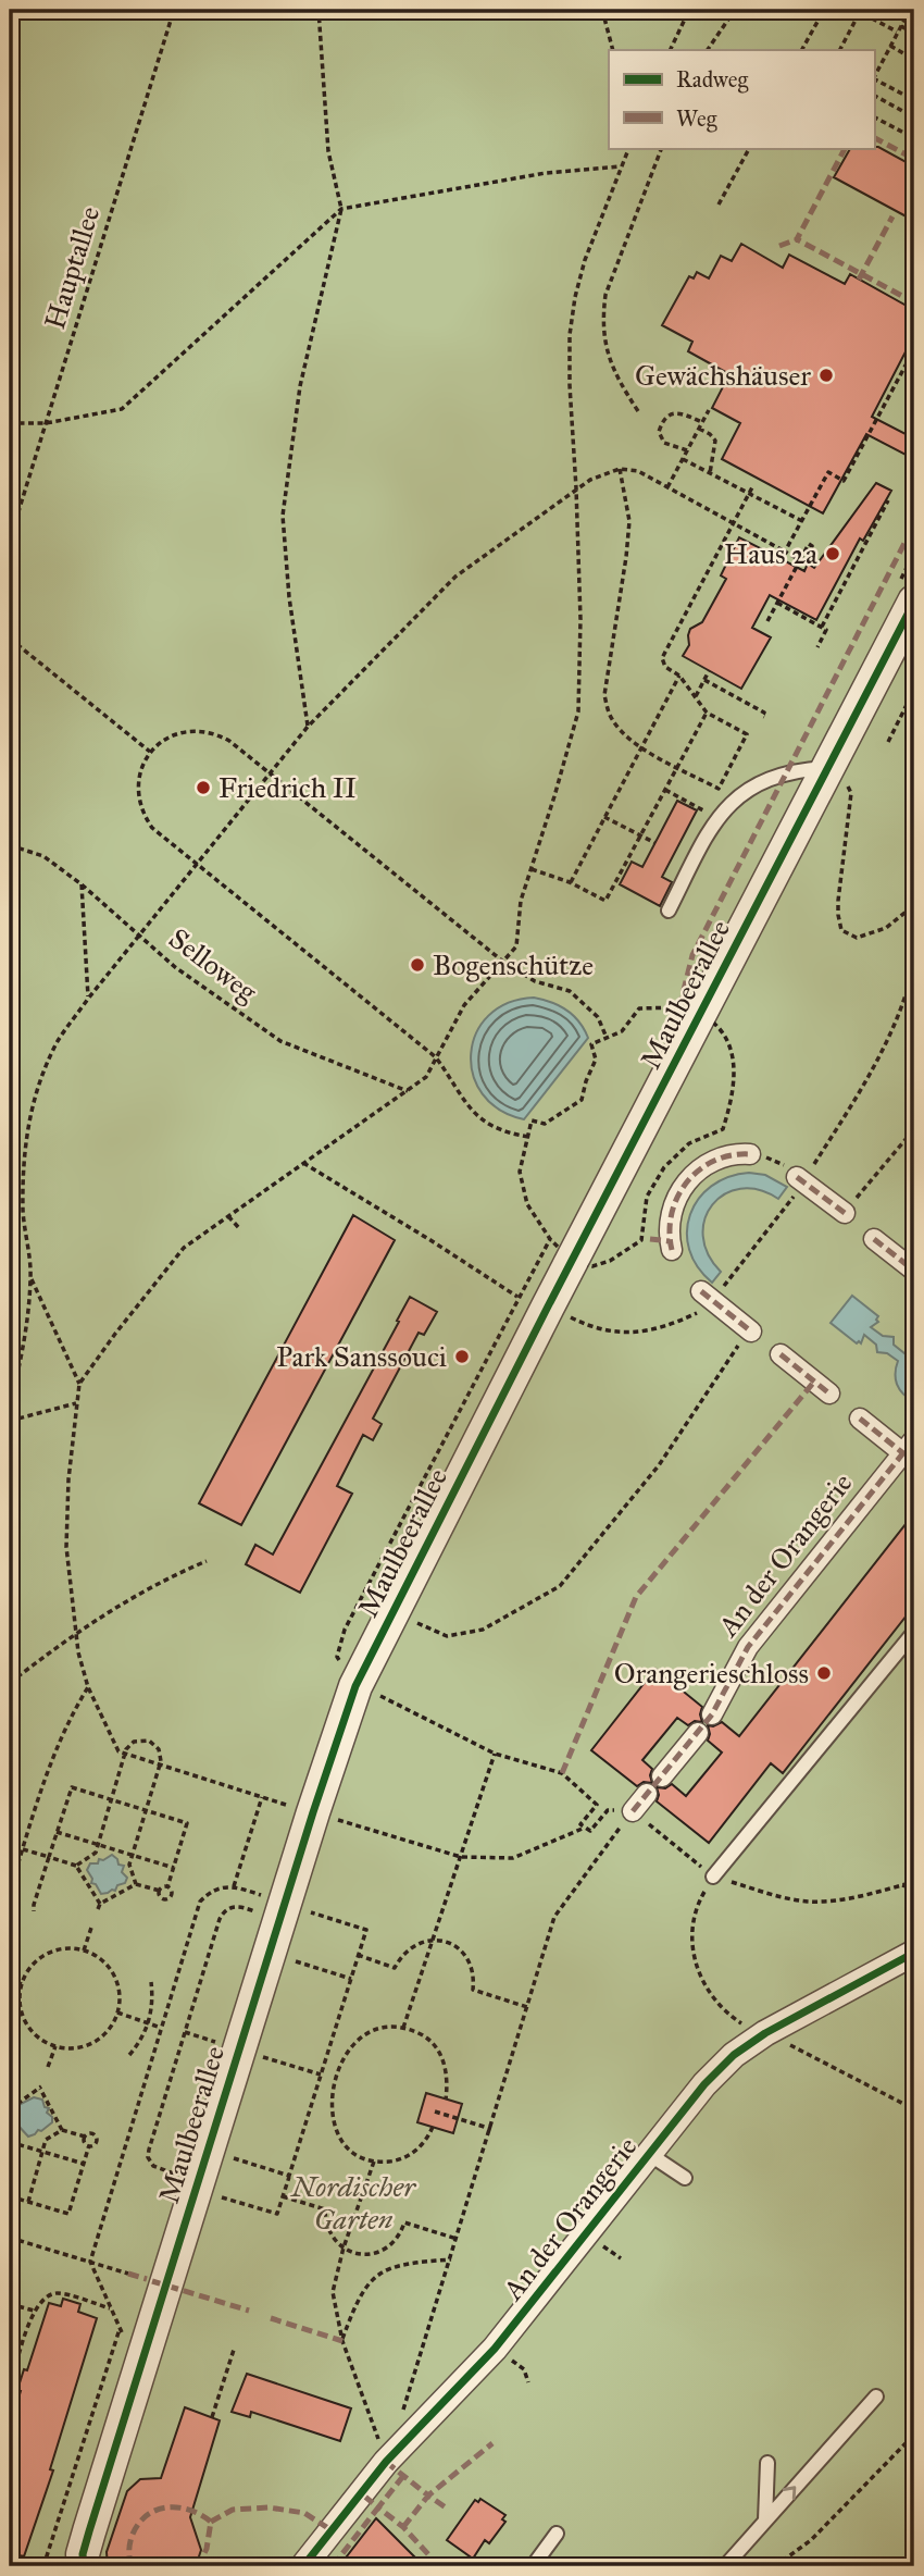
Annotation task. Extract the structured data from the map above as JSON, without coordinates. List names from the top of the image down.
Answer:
{
  "streets": {
    "street": ["Maulbeerallee", "An der Orangerie"],
    "path": ["Hauptallee", "Selloweg"]
  },
  "parks": ["Nordischer Garten"],
  "places": [
    "Gewächshäuser",
    "Haus 2a",
    "Friedrich II",
    "Bogenschütze",
    "Park Sanssouci",
    "Orangerieschloss"
  ],
  "legend": ["Radweg", "Weg"]
}
